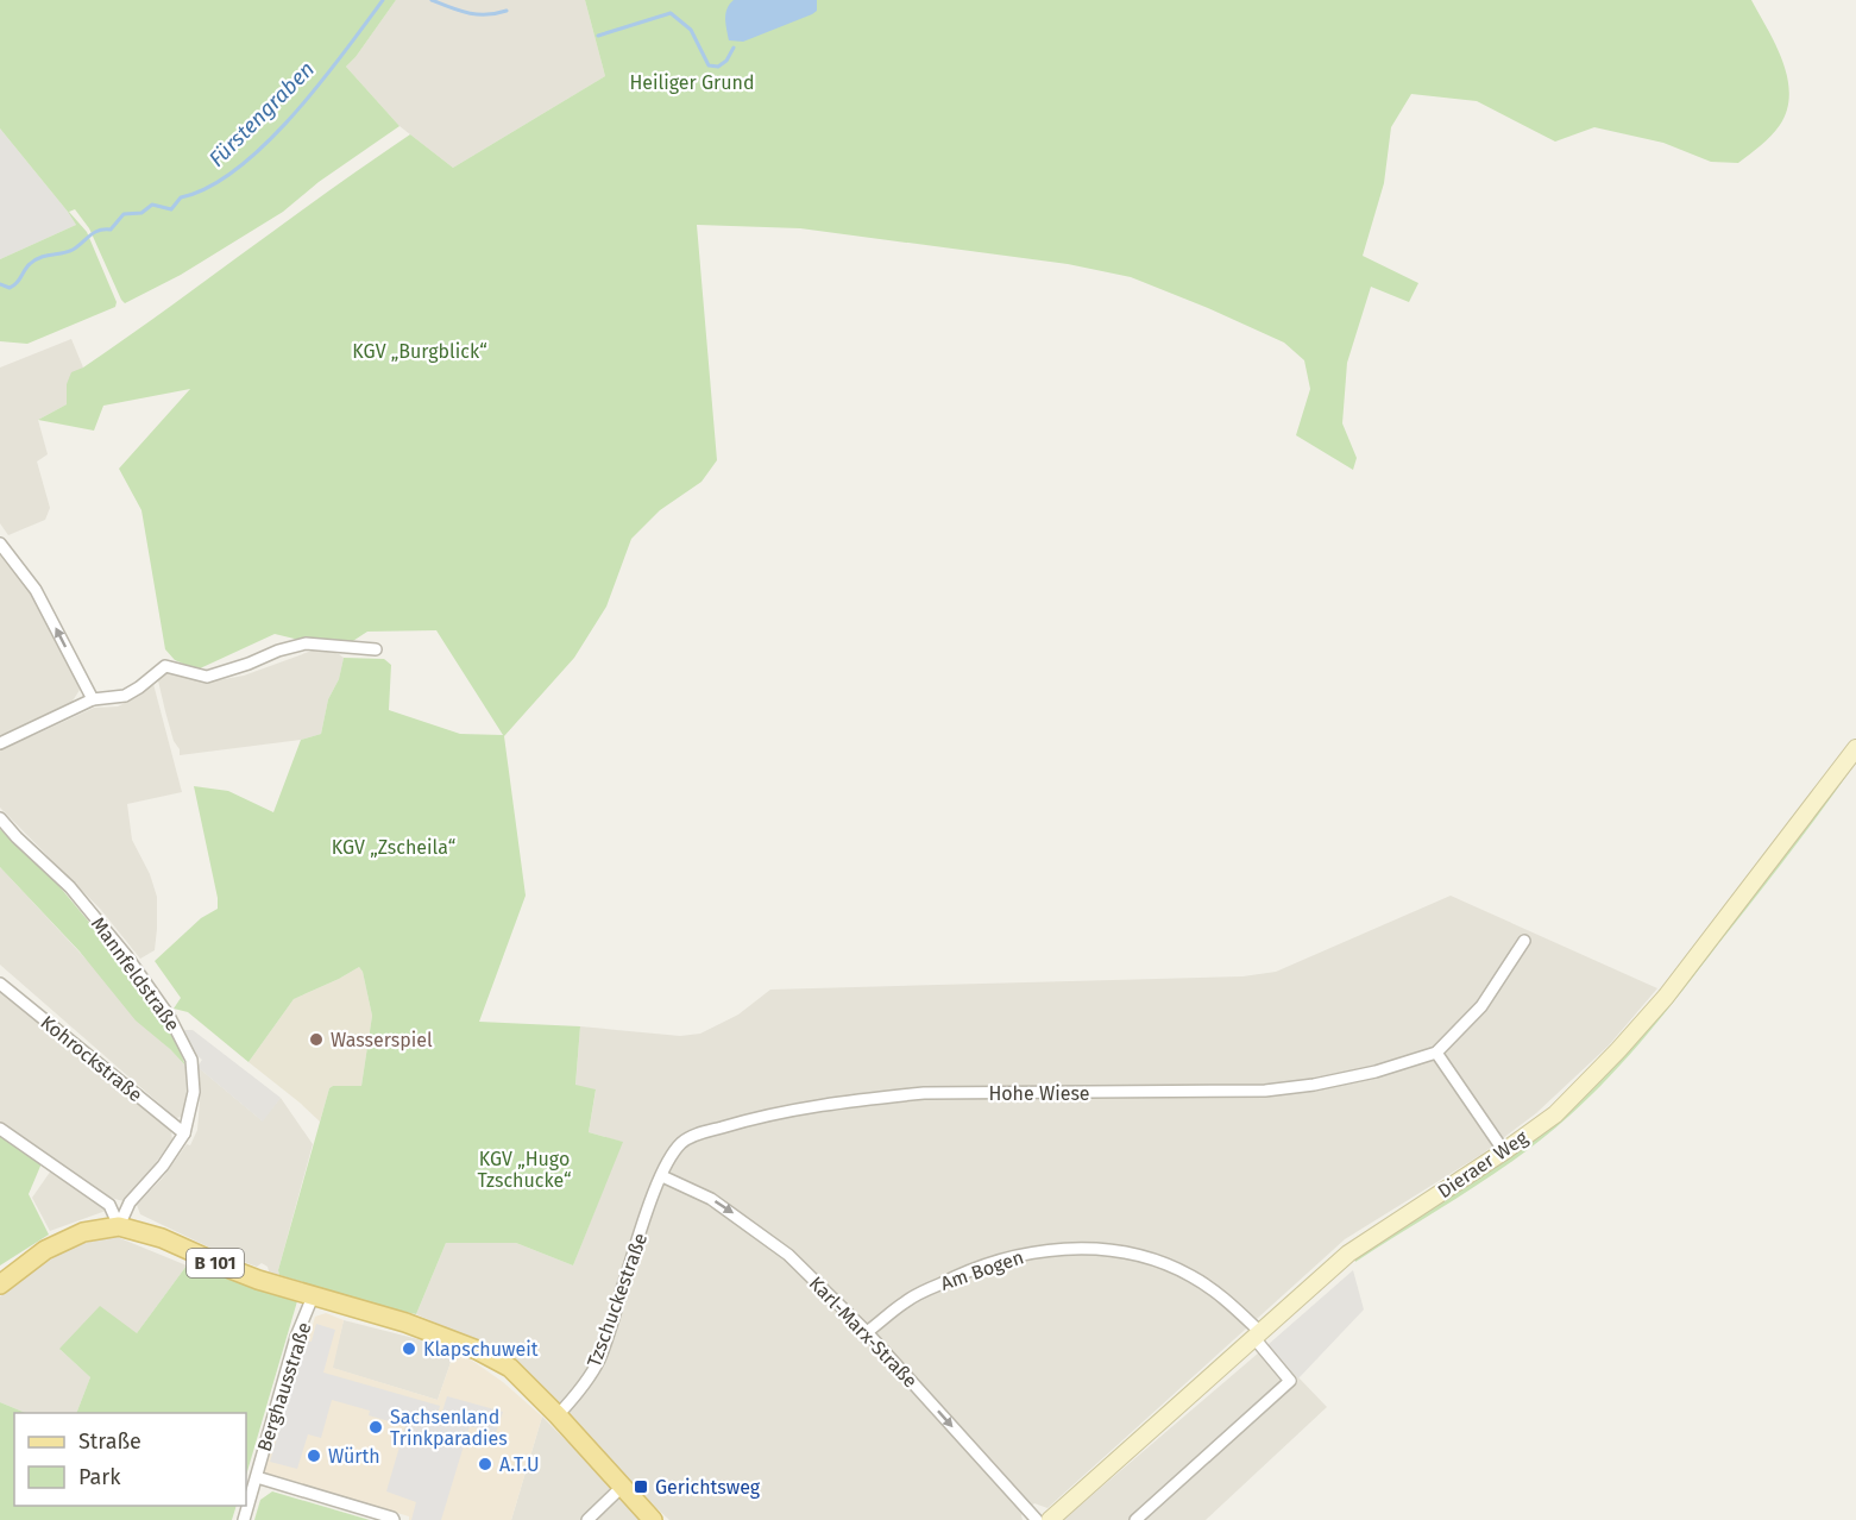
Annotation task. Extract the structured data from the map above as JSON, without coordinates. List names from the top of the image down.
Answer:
{
  "streets": {
    "main road": ["Dieraer Weg", "B 101"],
    "street": [
      "Mannfeldstraße",
      "Kohrockstraße",
      "Hohe Wiese",
      "Am Bogen",
      "Tzschuckestraße",
      "Karl-Marx-Straße",
      "Berghausstraße"
    ]
  },
  "crossings": [
    ["Mannfeldstraße", "Kohrockstraße"],
    ["Mannfeldstraße", "B 101"],
    ["Hohe Wiese", "Tzschuckestraße"],
    ["Hohe Wiese", "Karl-Marx-Straße"],
    ["Dieraer Weg", "Am Bogen"],
    ["B 101", "Tzschuckestraße"],
    ["B 101", "Berghausstraße"],
    ["Am Bogen", "Karl-Marx-Straße"],
    ["Tzschuckestraße", "Karl-Marx-Straße"]
  ],
  "one_way": ["Karl-Marx-Straße"],
  "water": ["Fürstengraben"],
  "parks": [
    "Heiliger Grund",
    "KGV „Burgblick“",
    "KGV „Zscheila“",
    "KGV „Hugo Tzschucke“"
  ],
  "places": {
    "other": [
      "Wasserspiel",
      "Klapschuweit",
      "Sachsenland Trinkparadies",
      "Würth",
      "A.T.U"
    ],
    "transit": ["Gerichtsweg"]
  },
  "legend": ["Straße", "Park"]
}
